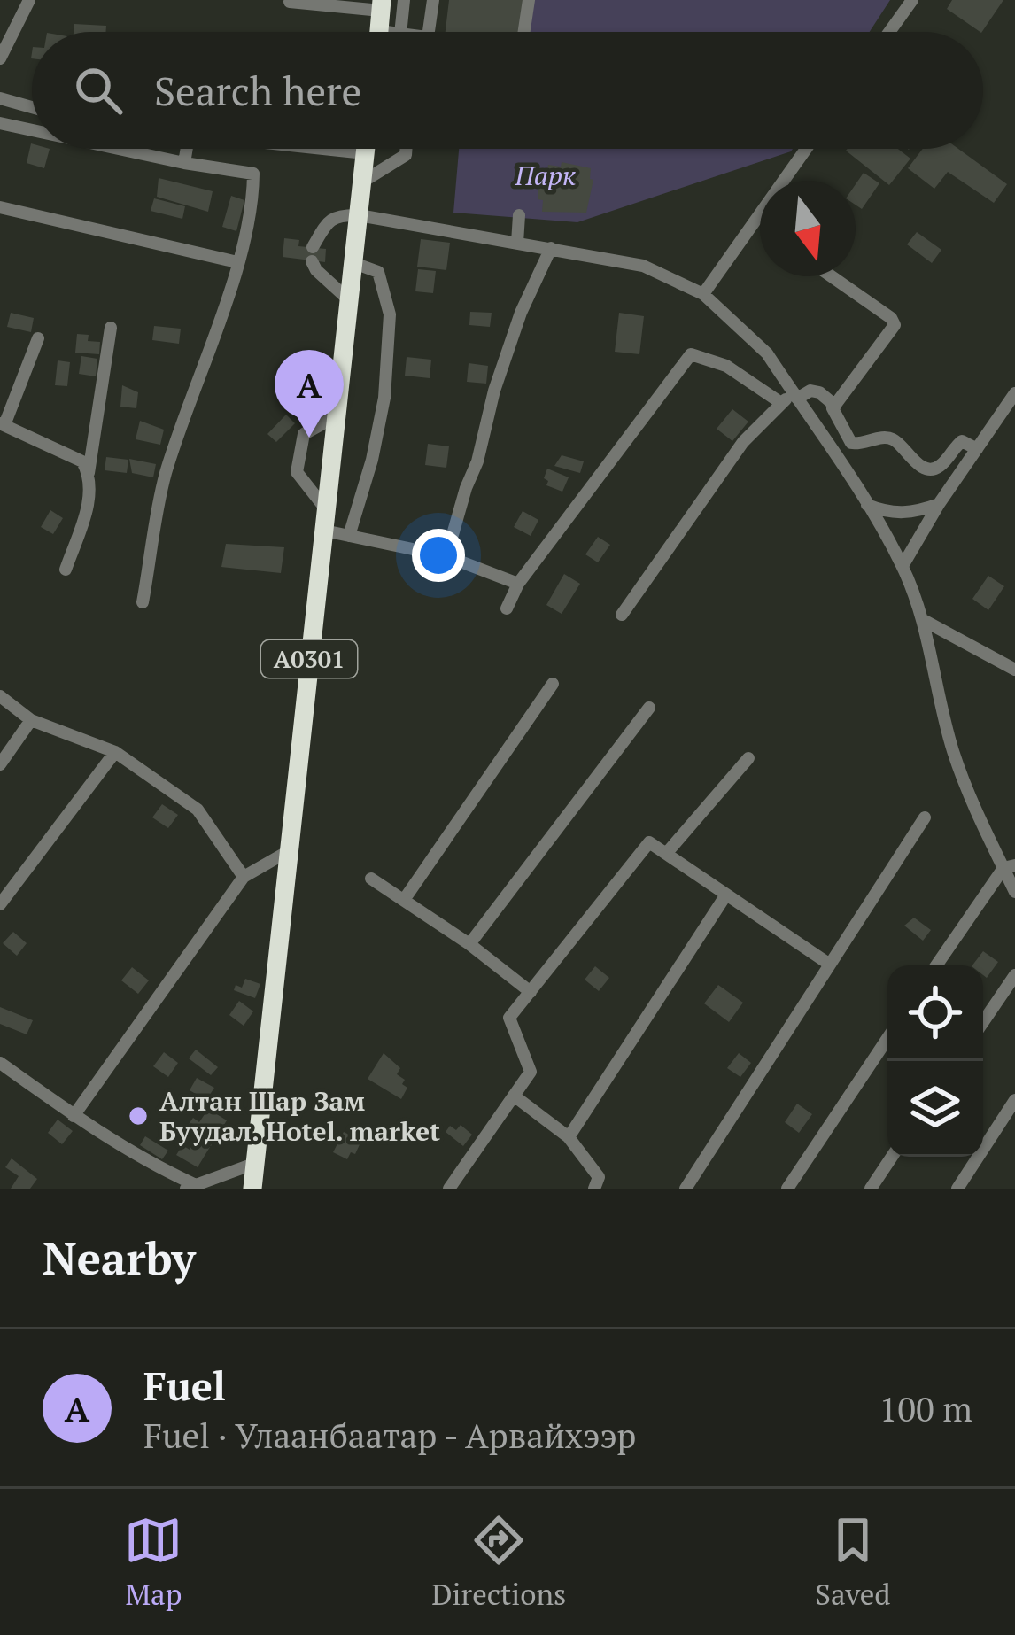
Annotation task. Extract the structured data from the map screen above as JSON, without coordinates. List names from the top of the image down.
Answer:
{
  "streets": {
    "highway": ["A0301"]
  },
  "parks": ["Парк"],
  "places": ["Алтан Шар Зам Буудал. Hotel. market"],
  "north": "bottom",
  "page": {
    "search": "Search here",
    "pins": "A",
    "heading": "Nearby",
    "list": [
      {
        "mark": "A",
        "name": "Fuel",
        "note": "Fuel · Улаанбаатар - Арвайхээр",
        "value": "100 m"
      }
    ],
    "nav": ["Map", "Directions", "Saved"]
  }
}
